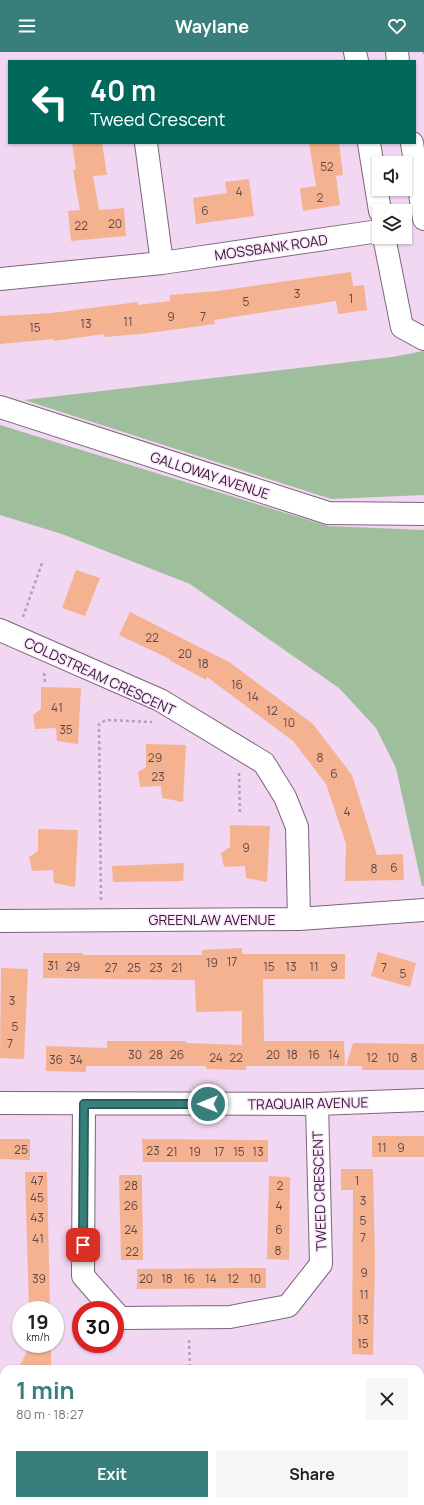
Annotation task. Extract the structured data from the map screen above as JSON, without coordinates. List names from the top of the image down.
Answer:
{
  "streets": {
    "street": [
      "MOSSBANK ROAD",
      "GALLOWAY AVENUE",
      "COLDSTREAM CRESCENT",
      "GREENLAW AVENUE",
      "TRAQUAIR AVENUE",
      "TWEED CRESCENT"
    ]
  },
  "crossings": [
    ["COLDSTREAM CRESCENT", "GREENLAW AVENUE"],
    ["TRAQUAIR AVENUE", "TWEED CRESCENT"]
  ],
  "house_numbers": [
    "52",
    "4",
    "2",
    "6",
    "20",
    "22",
    "3",
    "1",
    "5",
    "9",
    "7",
    "11",
    "13",
    "15",
    "22",
    "20",
    "18",
    "16",
    "14",
    "41",
    "12",
    "10",
    "35",
    "29",
    "8",
    "6",
    "23",
    "4",
    "9",
    "6",
    "8",
    "17",
    "19",
    "31",
    "29",
    "15",
    "13",
    "11",
    "9",
    "27",
    "25",
    "23",
    "21",
    "7",
    "5",
    "3",
    "5",
    "7",
    "30",
    "28",
    "26",
    "20",
    "18",
    "16",
    "14",
    "24",
    "22",
    "12",
    "10",
    "8",
    "36",
    "34",
    "11",
    "9",
    "25",
    "23",
    "21",
    "19",
    "17",
    "15",
    "13",
    "47",
    "1",
    "28",
    "2",
    "45",
    "3",
    "26",
    "4",
    "43",
    "5",
    "24",
    "6",
    "7",
    "41",
    "8",
    "22",
    "9",
    "39",
    "20",
    "18",
    "16",
    "14",
    "12",
    "10",
    "11",
    "13",
    "15"
  ],
  "page": {
    "header": "Waylane",
    "turn": ["40 m", "Tweed Crescent"],
    "speed": "19 km/h",
    "limit": "30",
    "heading": ["1 min", "80 m · 18:27"],
    "buttons": ["Exit", "Share"]
  }
}
